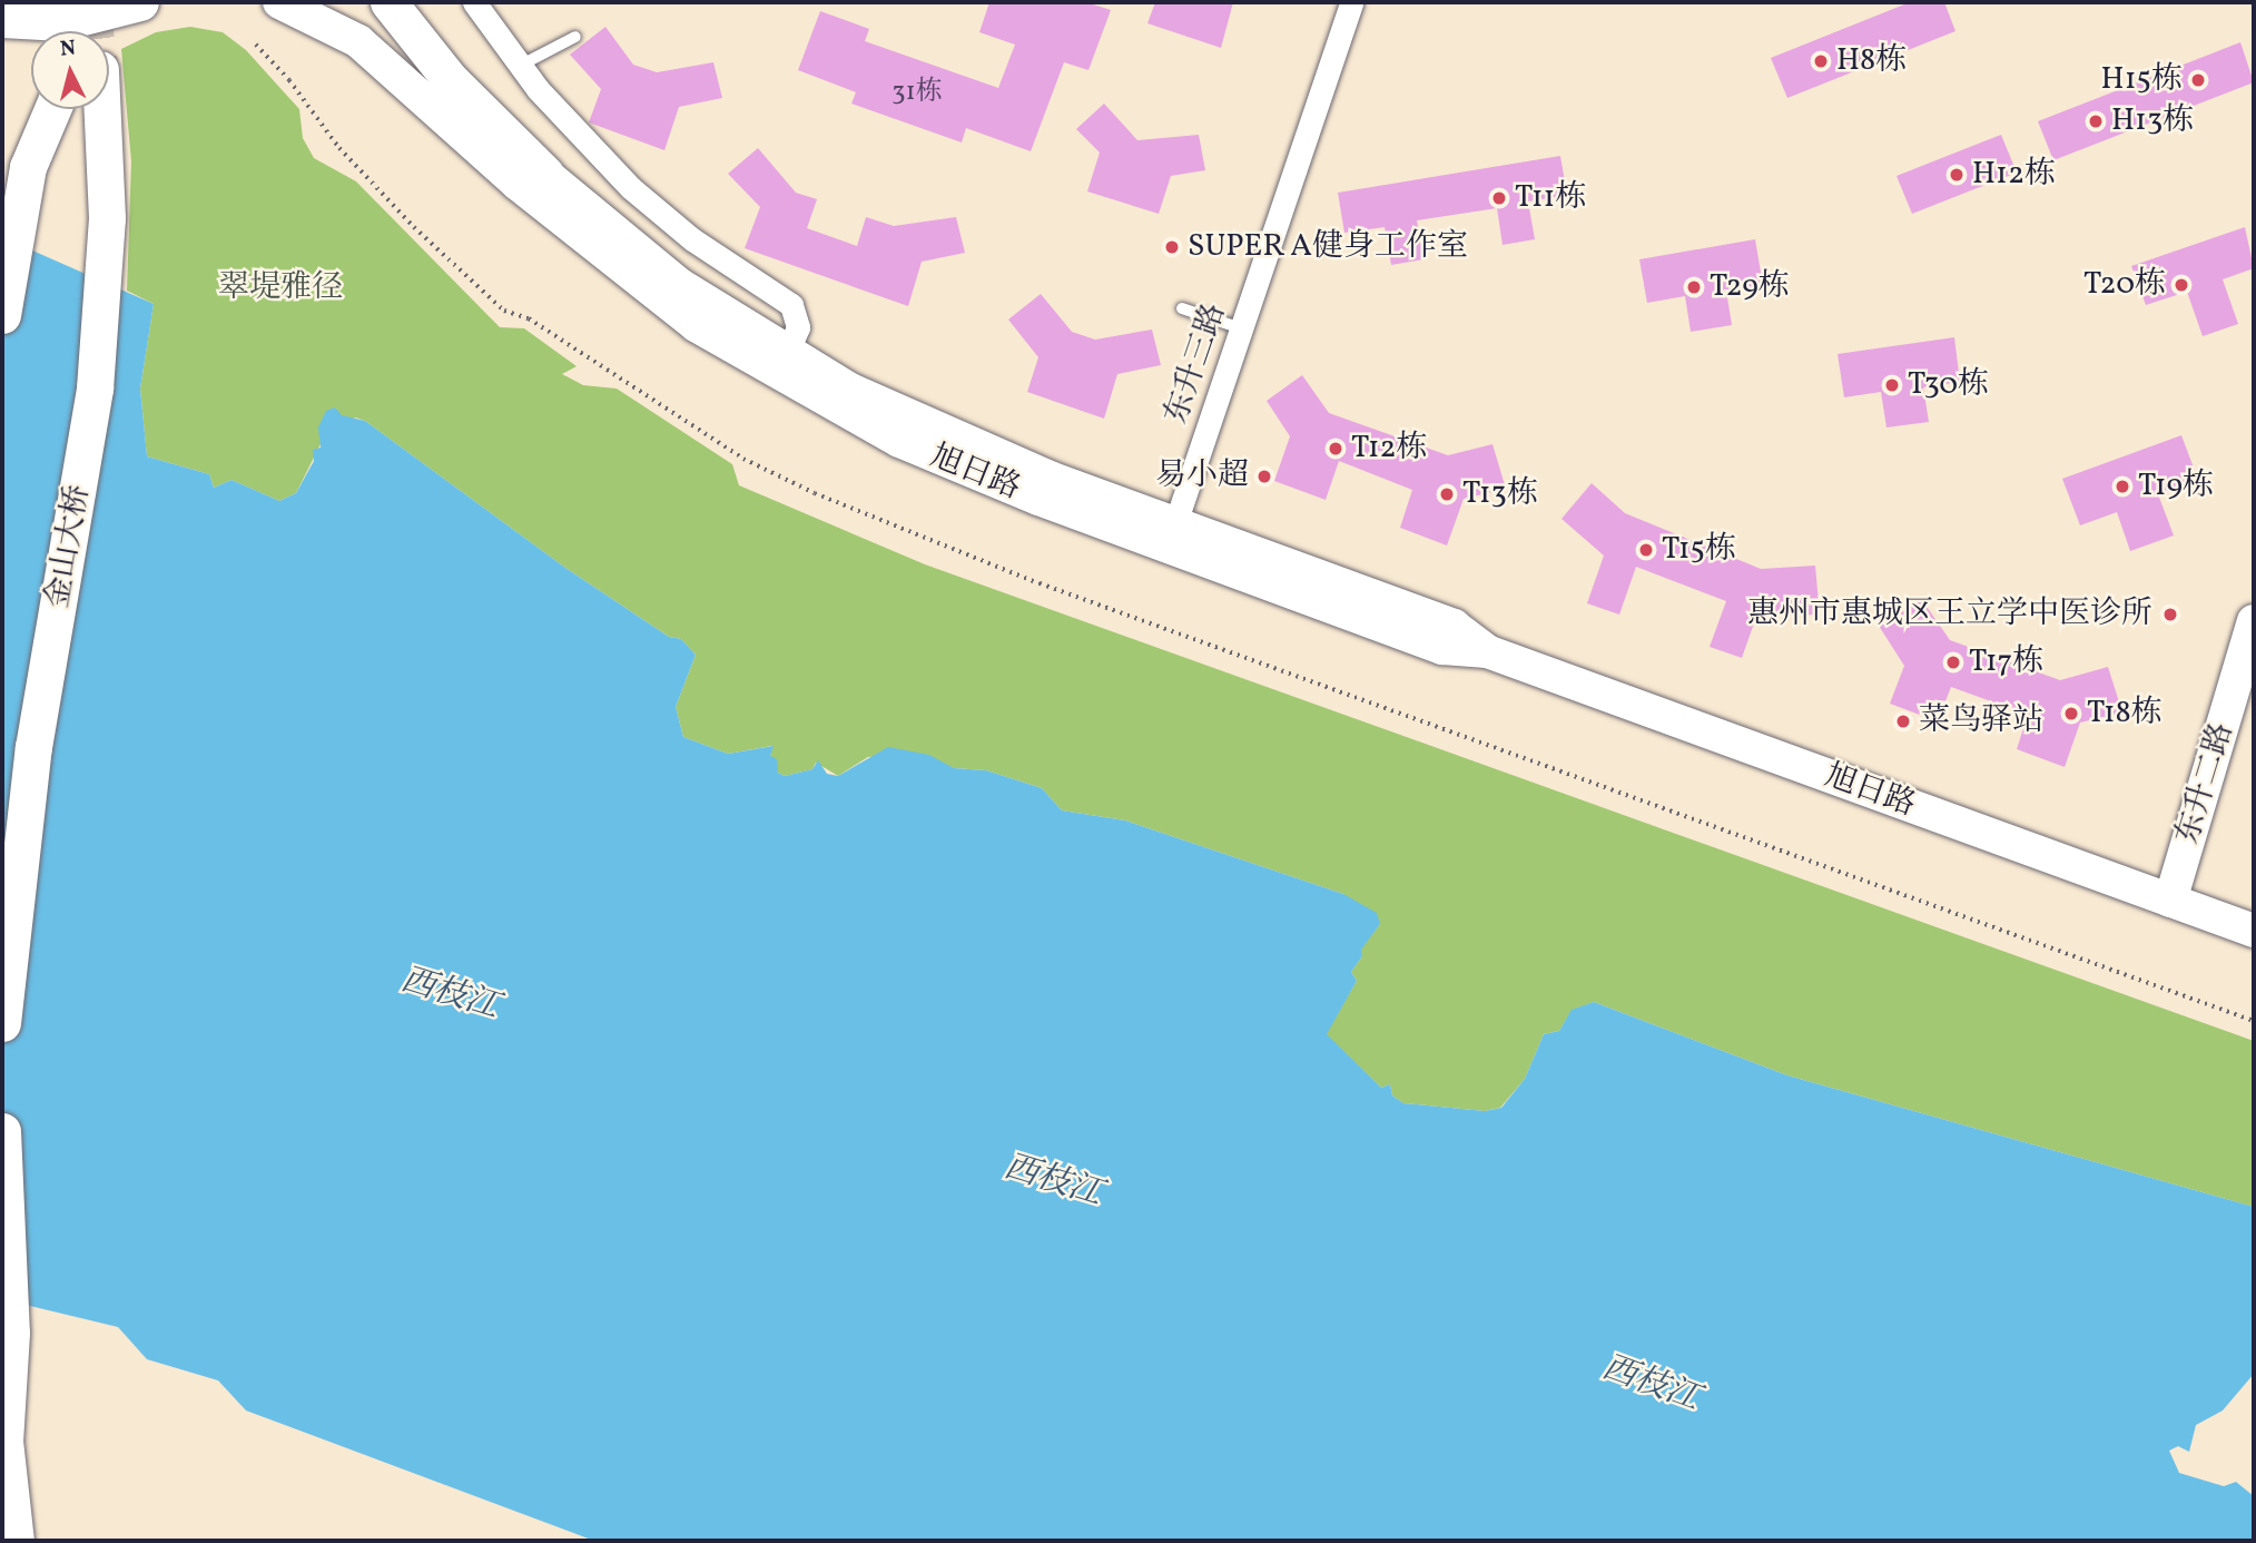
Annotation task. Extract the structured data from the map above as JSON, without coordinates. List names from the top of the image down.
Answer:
{
  "streets": {
    "main road": ["旭日路", "金山大桥", "东升二路"],
    "street": ["东升三路"]
  },
  "crossings": [
    ["东升三路", "旭日路"],
    ["旭日路", "东升二路"]
  ],
  "water": ["西枝江"],
  "parks": ["翠堤雅径"],
  "places": [
    "H8栋",
    "H15栋",
    "H13栋",
    "H12栋",
    "T11栋",
    "SUPER A健身工作室",
    "T20栋",
    "T29栋",
    "T30栋",
    "T12栋",
    "易小超",
    "T19栋",
    "T13栋",
    "T15栋",
    "惠州市惠城区王立学中医诊所",
    "T17栋",
    "T18栋",
    "菜鸟驿站"
  ],
  "house_numbers": ["31栋"],
  "north": "top"
}
